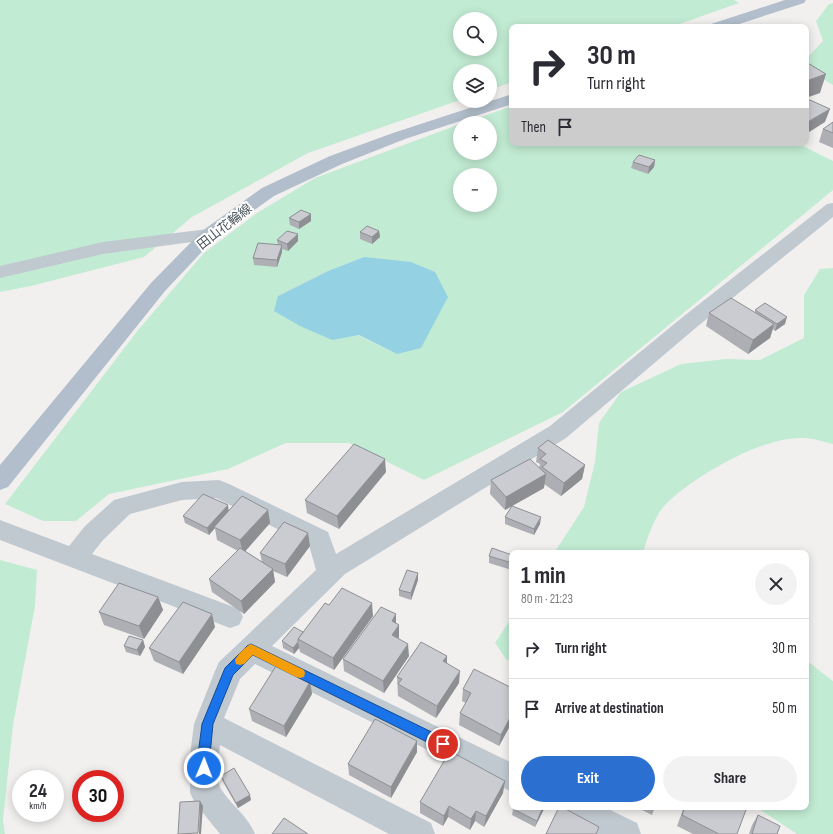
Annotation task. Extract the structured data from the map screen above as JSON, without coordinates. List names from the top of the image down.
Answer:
{
  "streets": {
    "main road": ["田山花輪線"]
  },
  "page": {
    "map_buttons": ["+", "−"],
    "turn": ["30 m", "Turn right"],
    "then": "Then",
    "heading": ["1 min", "80 m · 21:23"],
    "list": [
      {
        "name": "Turn right",
        "value": "30 m"
      },
      {
        "name": "Arrive at destination",
        "value": "50 m"
      }
    ],
    "buttons": ["Exit", "Share"],
    "speed": "24 km/h",
    "limit": "30"
  }
}
